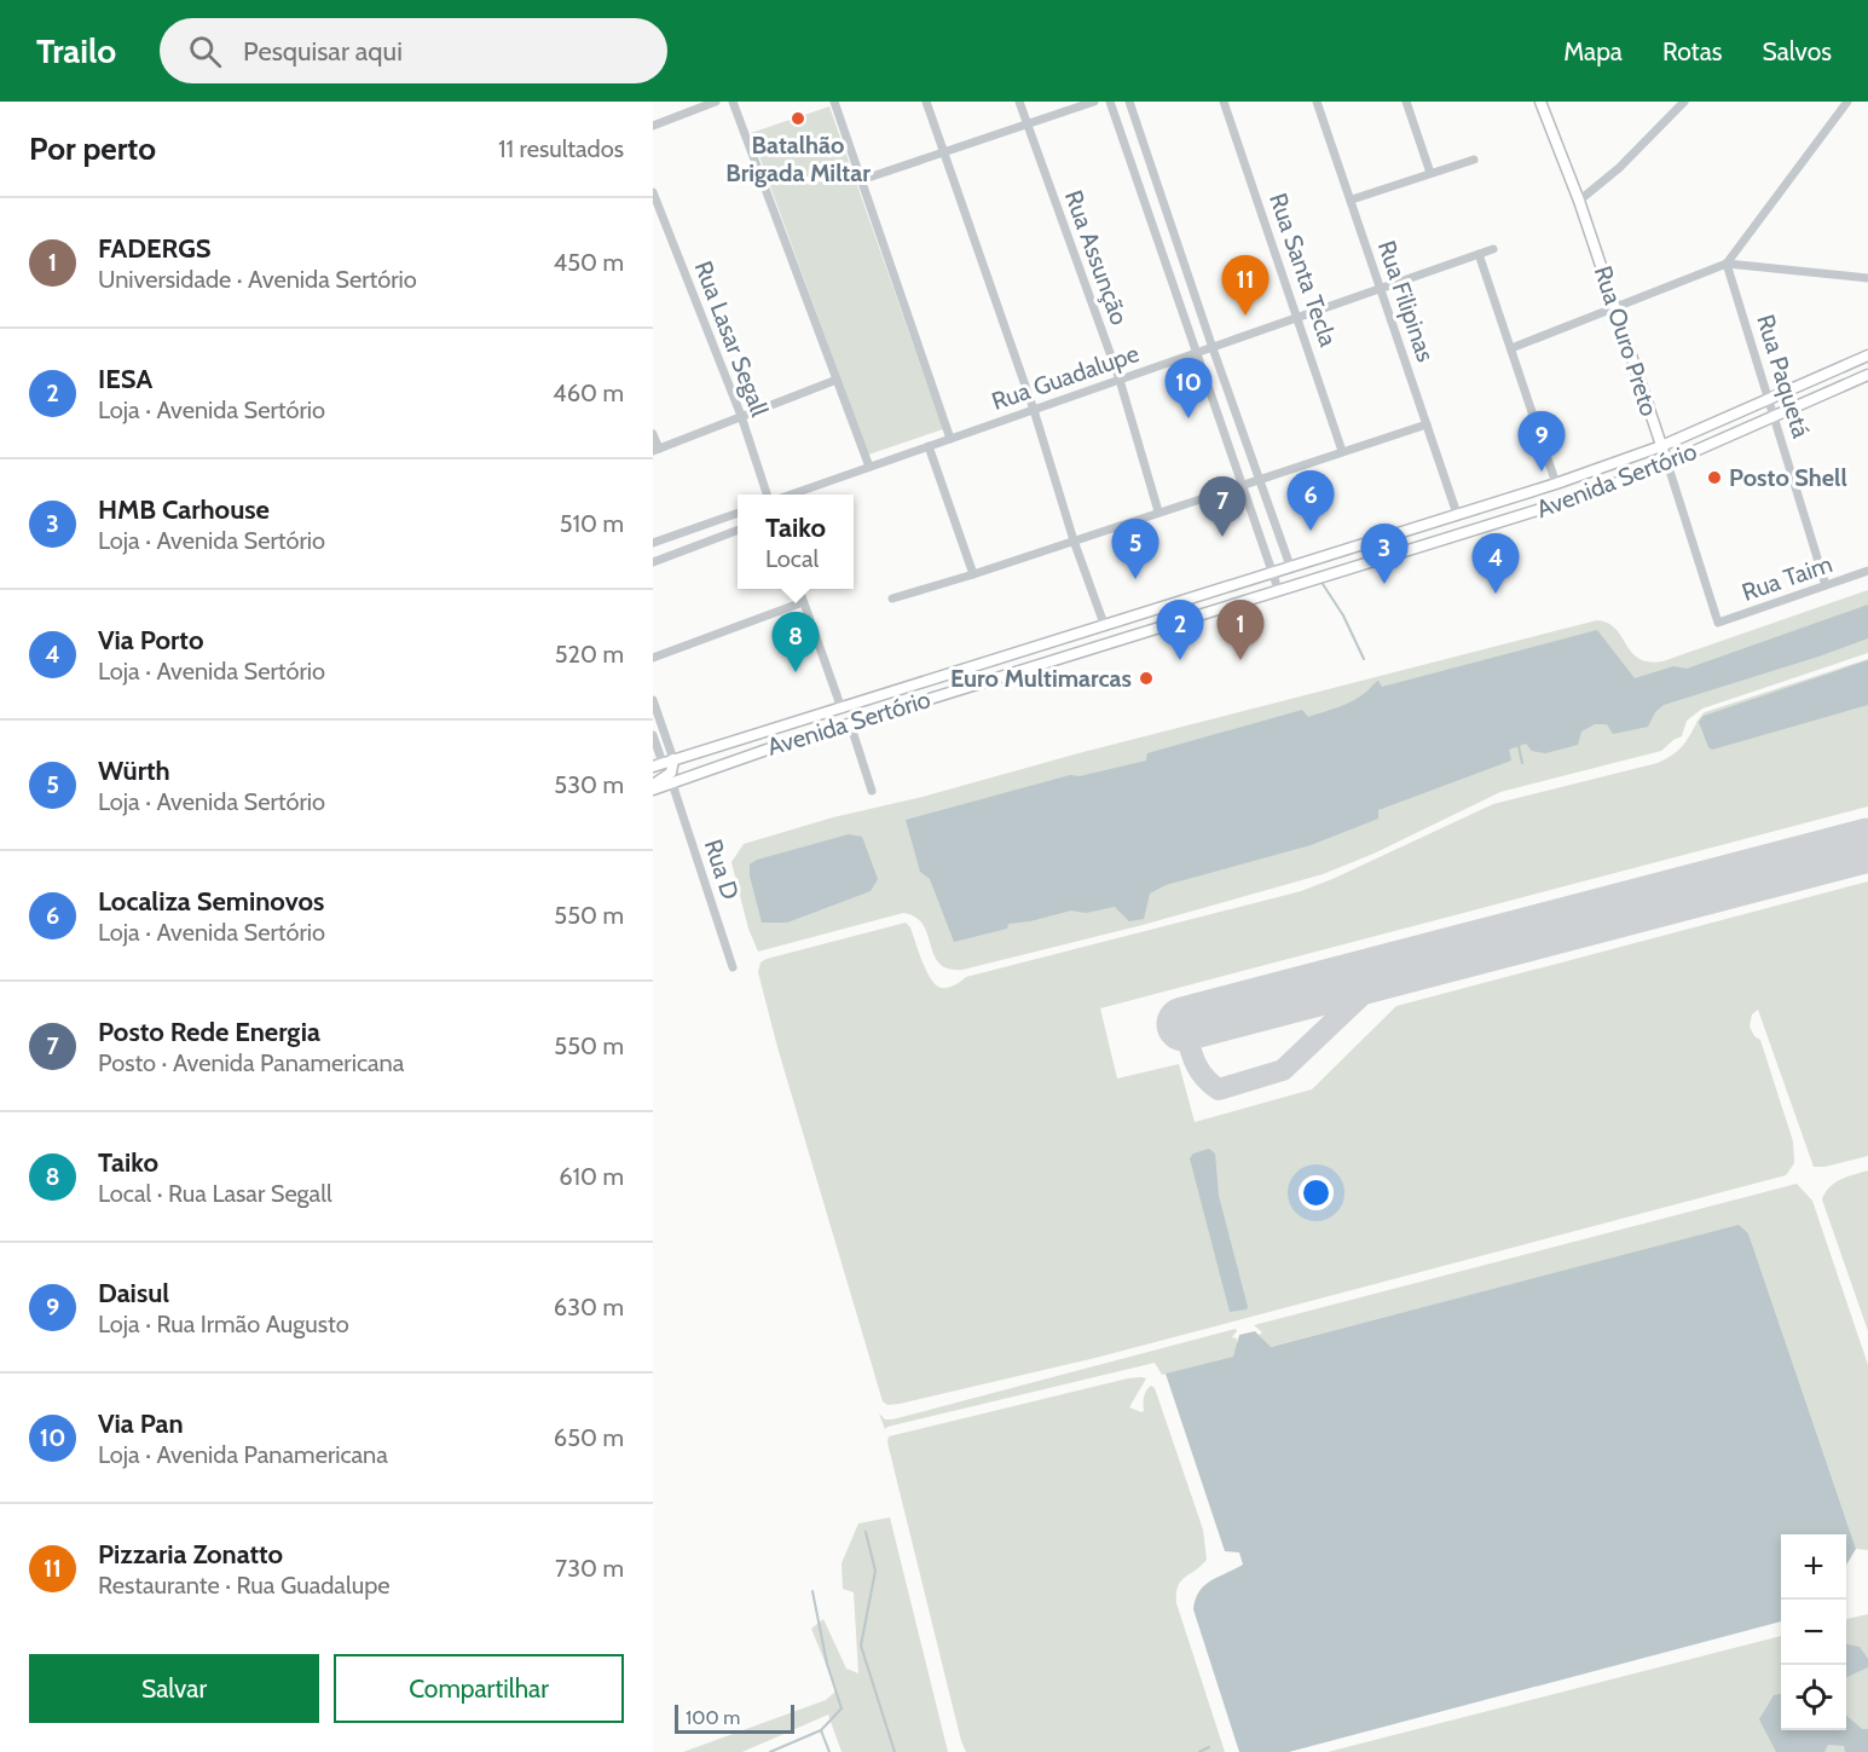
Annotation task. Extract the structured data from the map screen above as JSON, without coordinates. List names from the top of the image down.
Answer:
{
  "streets": {
    "main road": ["Rua Ouro Preto", "Avenida Sertório"],
    "street": [
      "Rua Assunção",
      "Rua Santa Tecla",
      "Rua Filipinas",
      "Rua Lasar Segall",
      "Rua Paquetá",
      "Rua Guadalupe",
      "Rua Taim",
      "Rua D"
    ]
  },
  "crossings": [
    ["Rua Assunção", "Rua Guadalupe"],
    ["Rua Santa Tecla", "Rua Guadalupe"],
    ["Rua Filipinas", "Rua Guadalupe"],
    ["Rua Filipinas", "Avenida Sertório"],
    ["Rua Ouro Preto", "Avenida Sertório"],
    ["Rua Ouro Preto", "Rua Taim"],
    ["Rua Paquetá", "Avenida Sertório"],
    ["Rua Paquetá", "Rua Taim"],
    ["Avenida Sertório", "Rua D"]
  ],
  "places": ["Batalhão Brigada Miltar", "Posto Shell", "Euro Multimarcas"],
  "scale_bar": "100 m",
  "page": {
    "header": "Trailo",
    "search": "Pesquisar aqui",
    "nav": ["Mapa", "Rotas", "Salvos"],
    "heading": ["Por perto", "11 resultados"],
    "list": [
      {
        "mark": "1",
        "name": "FADERGS",
        "note": "Universidade · Avenida Sertório",
        "value": "450 m"
      },
      {
        "mark": "2",
        "name": "IESA",
        "note": "Loja · Avenida Sertório",
        "value": "460 m"
      },
      {
        "mark": "3",
        "name": "HMB Carhouse",
        "note": "Loja · Avenida Sertório",
        "value": "510 m"
      },
      {
        "mark": "4",
        "name": "Via Porto",
        "note": "Loja · Avenida Sertório",
        "value": "520 m"
      },
      {
        "mark": "5",
        "name": "Würth",
        "note": "Loja · Avenida Sertório",
        "value": "530 m"
      },
      {
        "mark": "6",
        "name": "Localiza Seminovos",
        "note": "Loja · Avenida Sertório",
        "value": "550 m"
      },
      {
        "mark": "7",
        "name": "Posto Rede Energia",
        "note": "Posto · Avenida Panamericana",
        "value": "550 m"
      },
      {
        "mark": "8",
        "name": "Taiko",
        "note": "Local · Rua Lasar Segall",
        "value": "610 m"
      },
      {
        "mark": "9",
        "name": "Daisul",
        "note": "Loja · Rua Irmão Augusto",
        "value": "630 m"
      },
      {
        "mark": "10",
        "name": "Via Pan",
        "note": "Loja · Avenida Panamericana",
        "value": "650 m"
      },
      {
        "mark": "11",
        "name": "Pizzaria Zonatto",
        "note": "Restaurante · Rua Guadalupe",
        "value": "730 m"
      }
    ],
    "pins": [
      "11",
      "10",
      "9",
      "6",
      "7",
      "5",
      "3",
      "4",
      "1",
      "2",
      "8"
    ],
    "popup": ["Taiko", "Local"],
    "map_buttons": ["+", "−"],
    "buttons": ["Salvar", "Compartilhar"],
    "scale": "100 m"
  }
}
